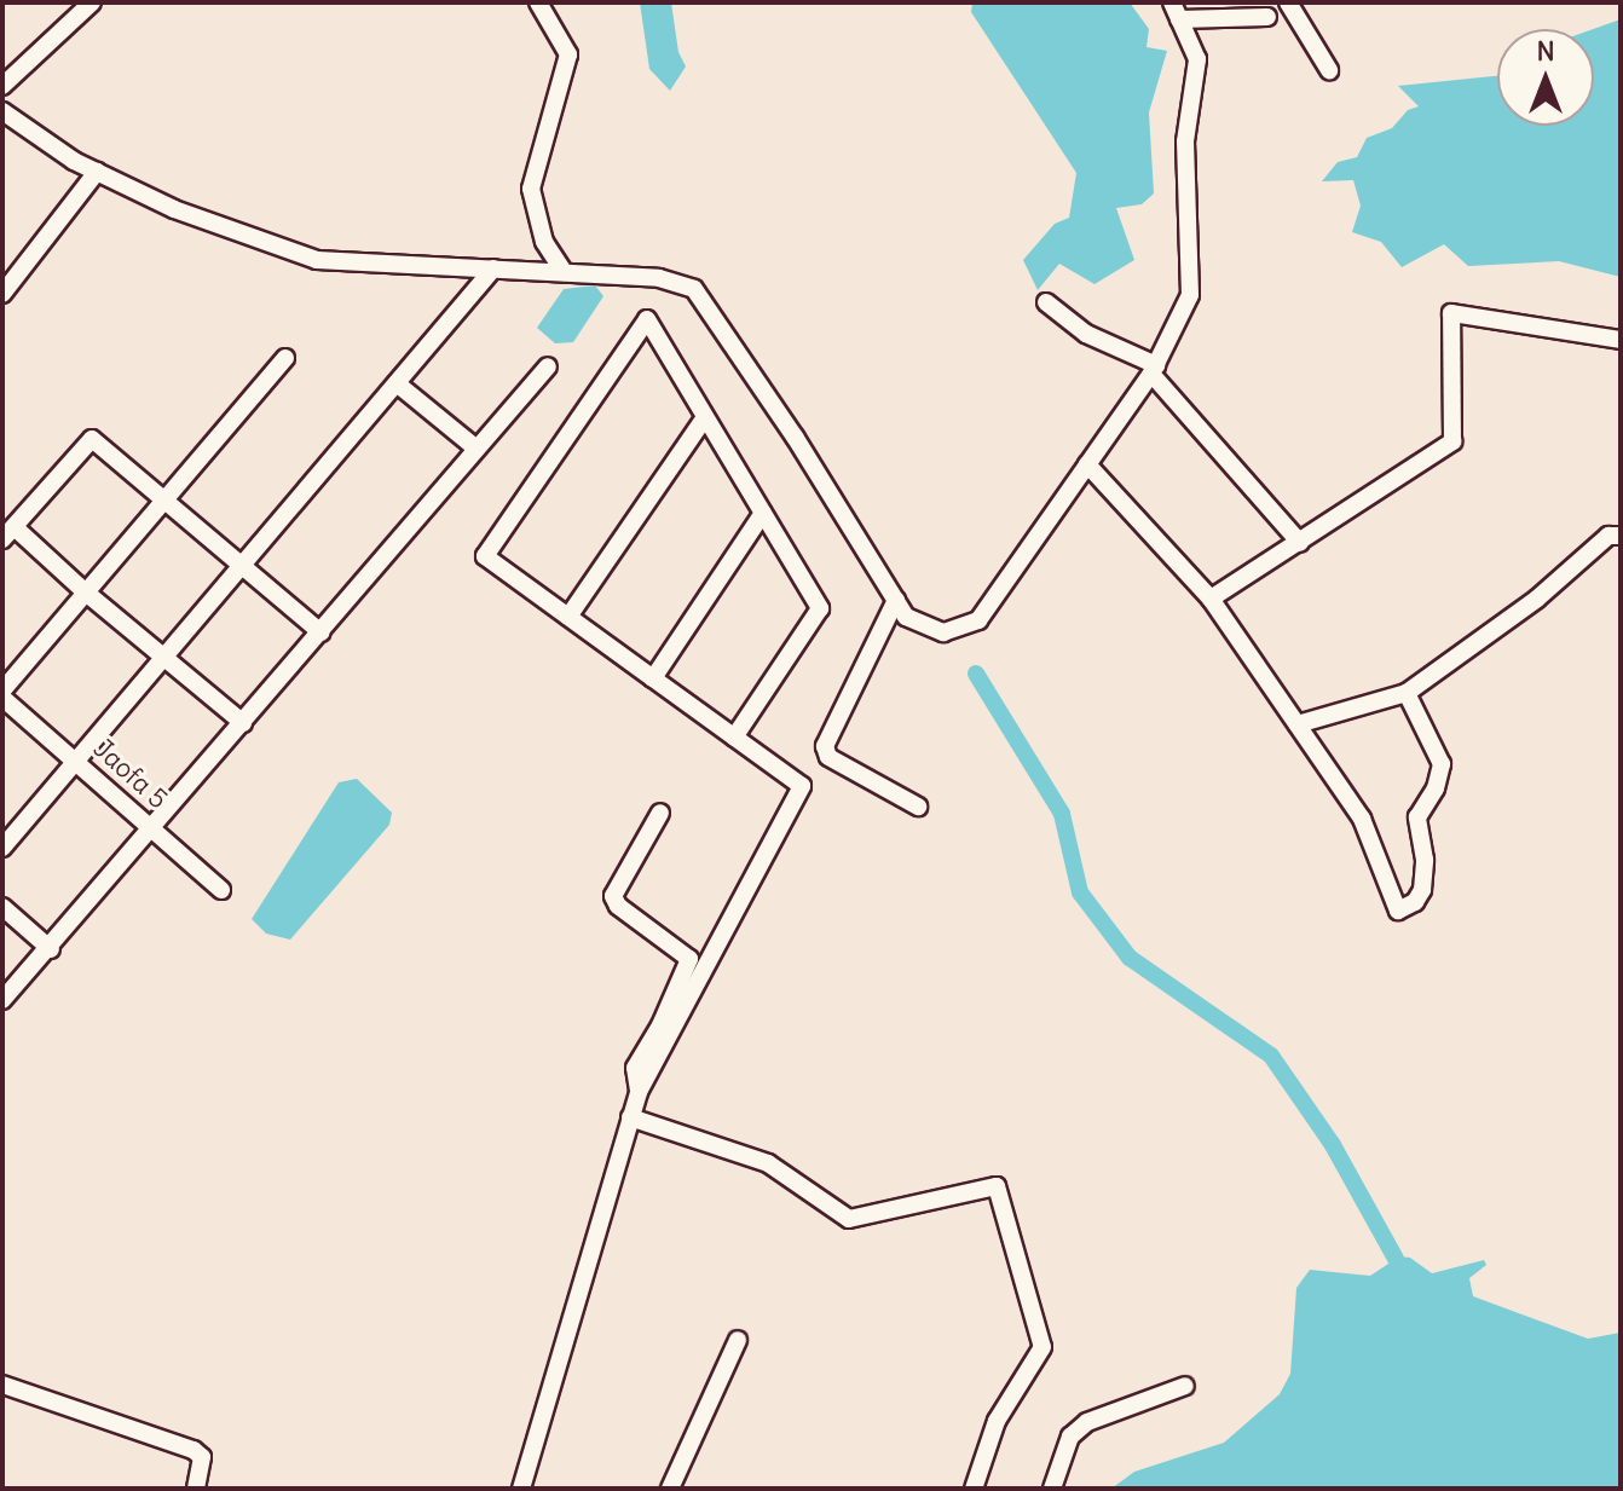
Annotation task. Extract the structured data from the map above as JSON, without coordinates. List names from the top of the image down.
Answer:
{
  "streets": {
    "street": ["Jaofa 5"]
  },
  "north": "top"
}
